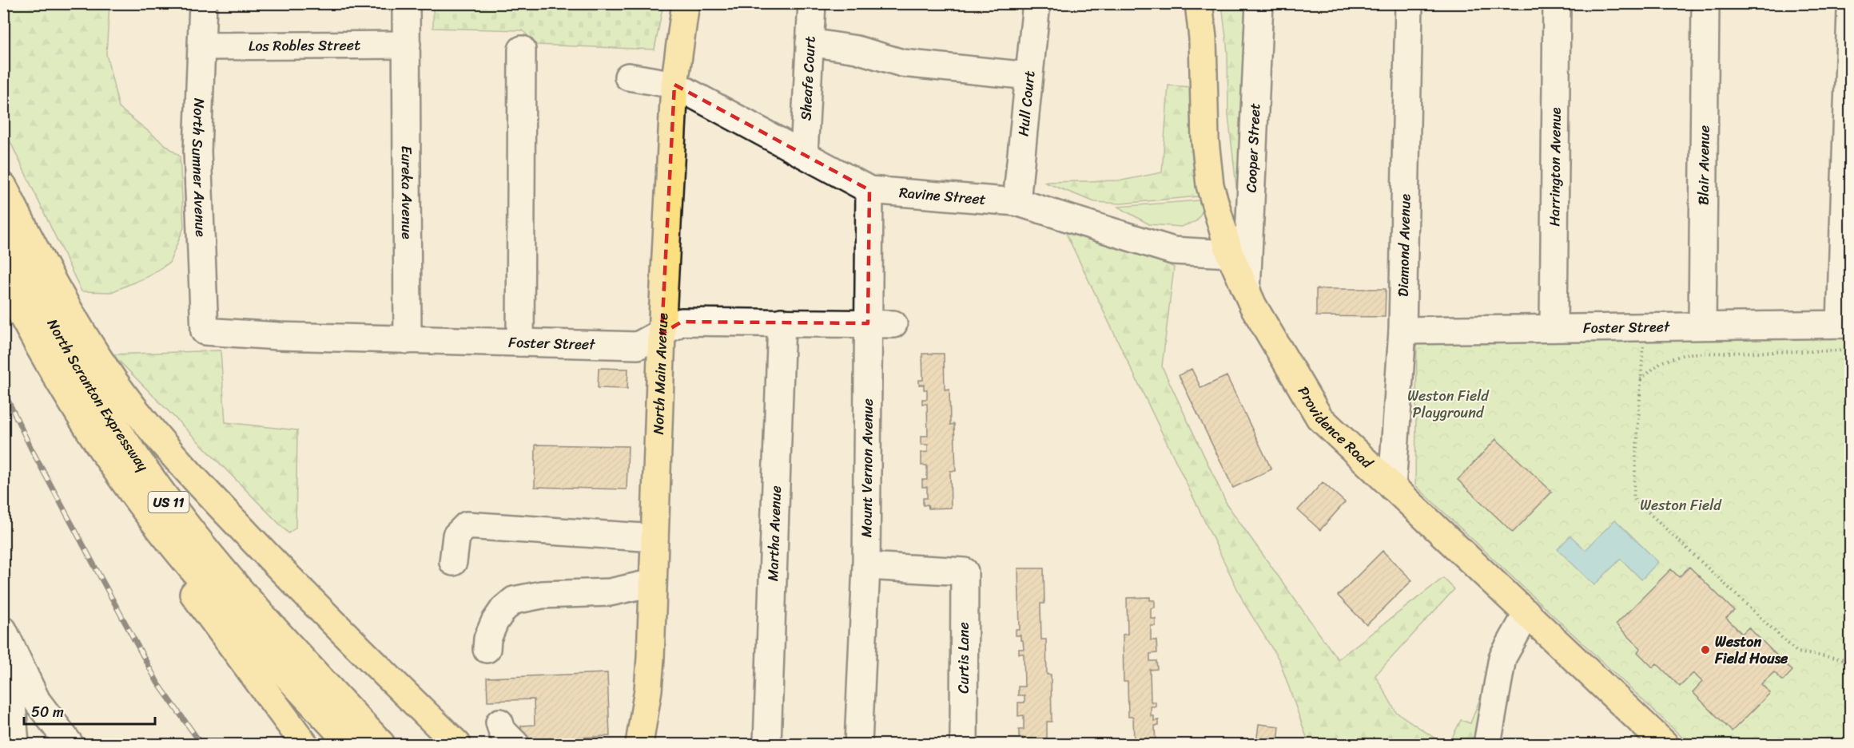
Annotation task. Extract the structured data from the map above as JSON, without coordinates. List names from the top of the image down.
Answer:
{
  "streets": {
    "main road": [
      "North Main Avenue",
      "North Scranton Expressway",
      "Providence Road",
      "US 11"
    ],
    "street": [
      "Los Robles Street",
      "Sheafe Court",
      "Hull Court",
      "Cooper Street",
      "Blair Avenue",
      "Harrington Avenue",
      "North Sumner Avenue",
      "Eureka Avenue",
      "Ravine Street",
      "Diamond Avenue",
      "Foster Street",
      "Mount Vernon Avenue",
      "Martha Avenue",
      "Curtis Lane"
    ]
  },
  "crossings": [
    ["Los Robles Street", "North Sumner Avenue"],
    ["Los Robles Street", "Eureka Avenue"],
    ["Sheafe Court", "Ravine Street"],
    ["Hull Court", "Ravine Street"],
    ["Cooper Street", "Providence Road"],
    ["Blair Avenue", "Foster Street"],
    ["Harrington Avenue", "Foster Street"],
    ["North Sumner Avenue", "Foster Street"],
    ["Eureka Avenue", "Foster Street"],
    ["Ravine Street", "North Main Avenue"],
    ["Ravine Street", "Providence Road"],
    ["Ravine Street", "Mount Vernon Avenue"],
    ["Diamond Avenue", "Foster Street"],
    ["Diamond Avenue", "Providence Road"],
    ["Foster Street", "North Main Avenue"],
    ["Foster Street", "Mount Vernon Avenue"],
    ["Foster Street", "Martha Avenue"],
    ["Mount Vernon Avenue", "Curtis Lane"]
  ],
  "parks": ["Weston Field Playground", "Weston Field"],
  "places": ["Weston Field House"],
  "scale_bar": "50 m"
}
